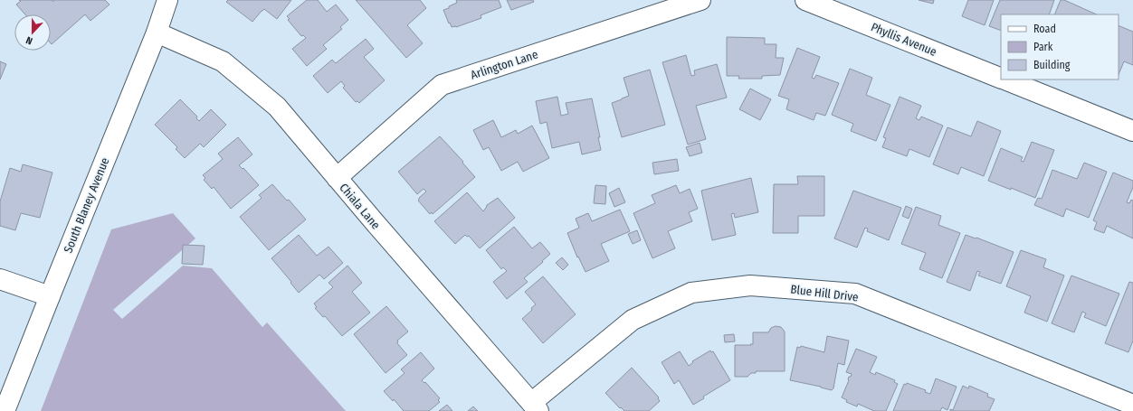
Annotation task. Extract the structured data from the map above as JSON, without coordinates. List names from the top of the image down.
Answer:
{
  "streets": {
    "street": [
      "Phyllis Avenue",
      "Arlington Lane",
      "South Blaney Avenue",
      "Chiala Lane",
      "Blue Hill Drive"
    ]
  },
  "crossings": [
    ["Arlington Lane", "Chiala Lane"],
    ["South Blaney Avenue", "Chiala Lane"],
    ["Chiala Lane", "Blue Hill Drive"]
  ],
  "legend": ["Road", "Park", "Building"],
  "north": "bottom"
}
